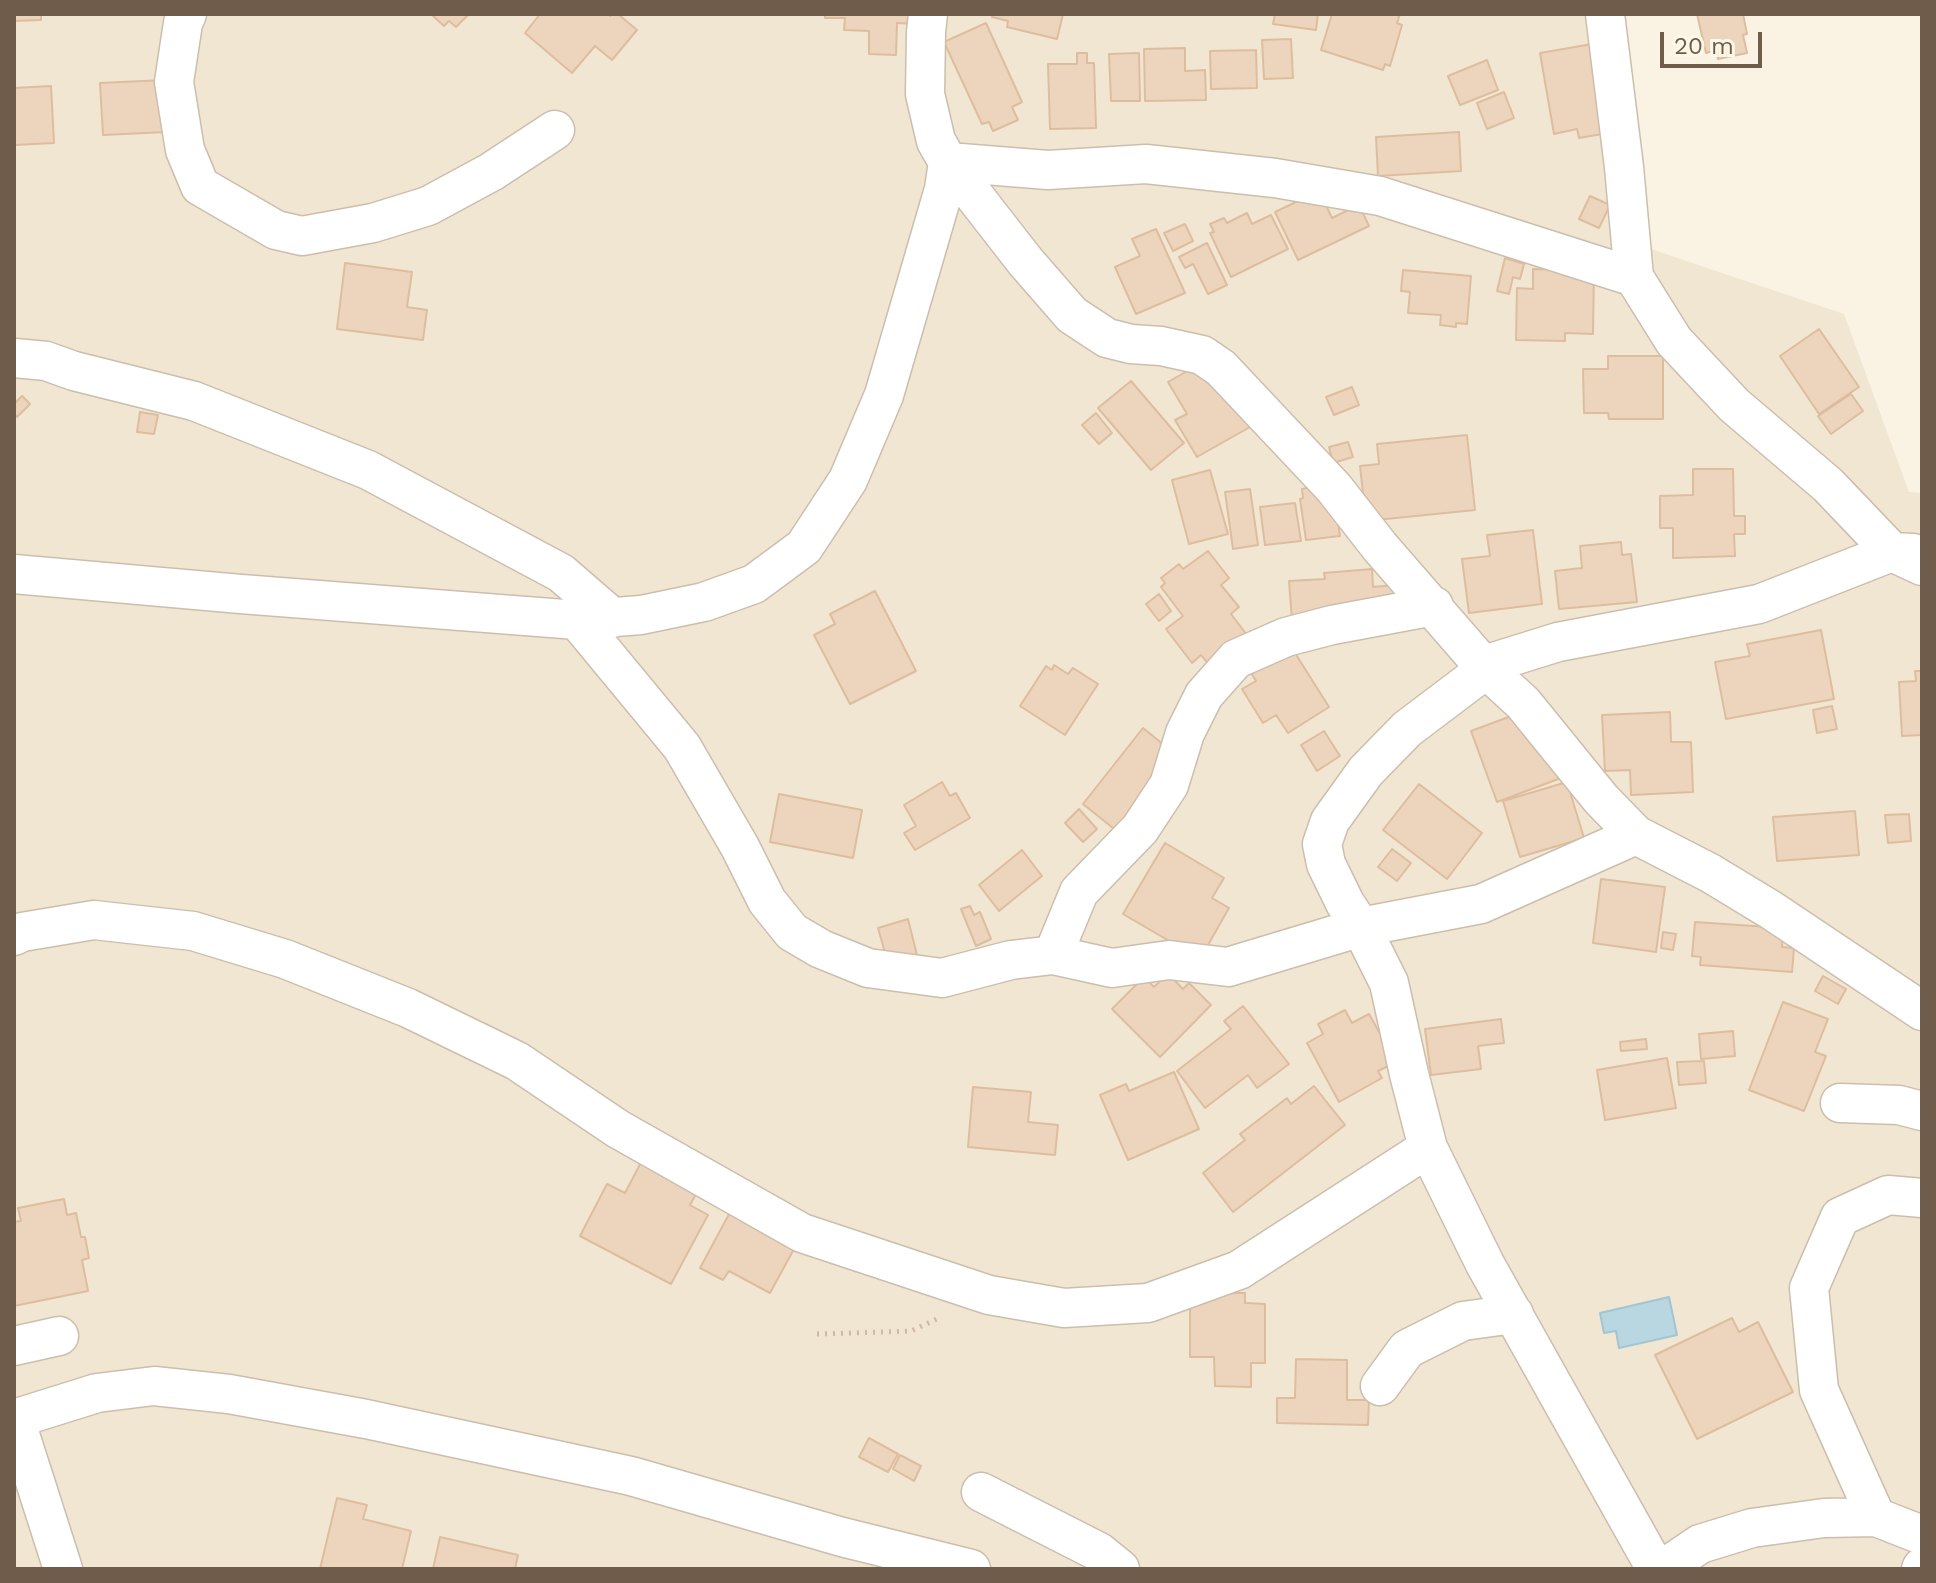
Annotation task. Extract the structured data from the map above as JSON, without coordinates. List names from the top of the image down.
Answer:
{
  "scale_bar": "20 m"
}
